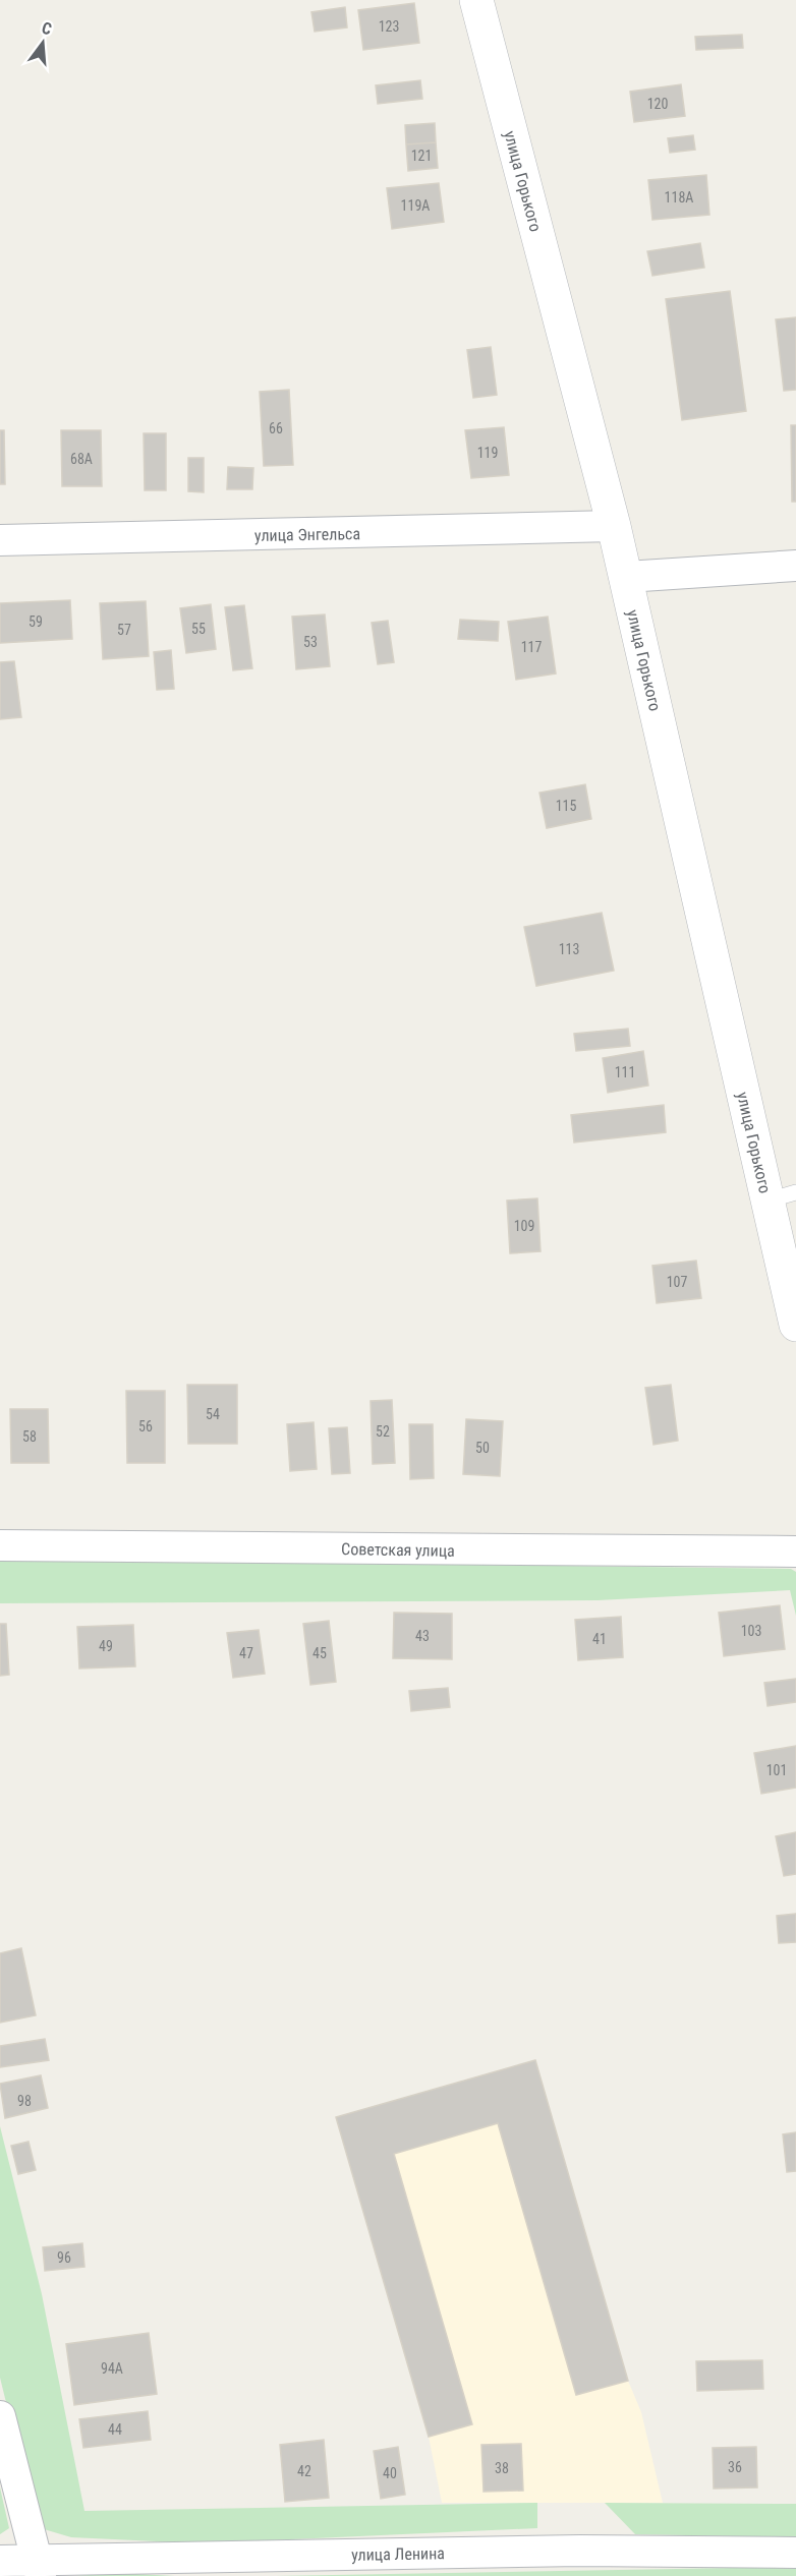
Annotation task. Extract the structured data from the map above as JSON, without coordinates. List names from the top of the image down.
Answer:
{
  "streets": {
    "street": [
      "улица Горького",
      "улица Энгельса",
      "Советская улица",
      "улица Ленина"
    ]
  },
  "crossings": [
    ["улица Горького", "улица Энгельса"]
  ],
  "house_numbers": [
    "123",
    "120",
    "121",
    "118А",
    "119А",
    "66",
    "119",
    "68А",
    "59",
    "55",
    "57",
    "53",
    "117",
    "115",
    "113",
    "111",
    "109",
    "107",
    "54",
    "56",
    "52",
    "58",
    "50",
    "103",
    "43",
    "41",
    "49",
    "47",
    "45",
    "101",
    "98",
    "96",
    "94А",
    "44",
    "36",
    "38",
    "42",
    "40"
  ],
  "north": "top"
}
